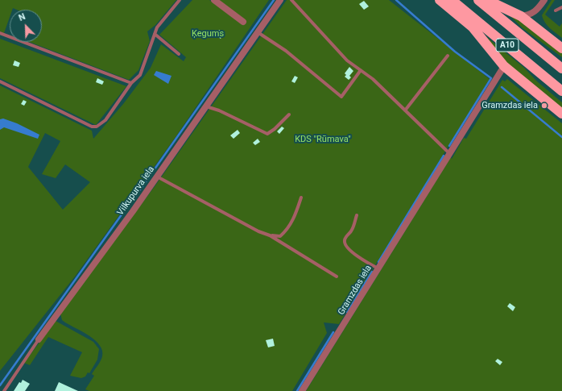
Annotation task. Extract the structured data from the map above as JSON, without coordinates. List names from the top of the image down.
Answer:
{
  "streets": {
    "highway": ["A10"],
    "street": ["Vilkupurva iela", "Gramzdas iela"]
  },
  "parks": ["Ķegums", "KDS \"Rūmava\""],
  "places": ["Gramzdas iela"],
  "north": "top left"
}
